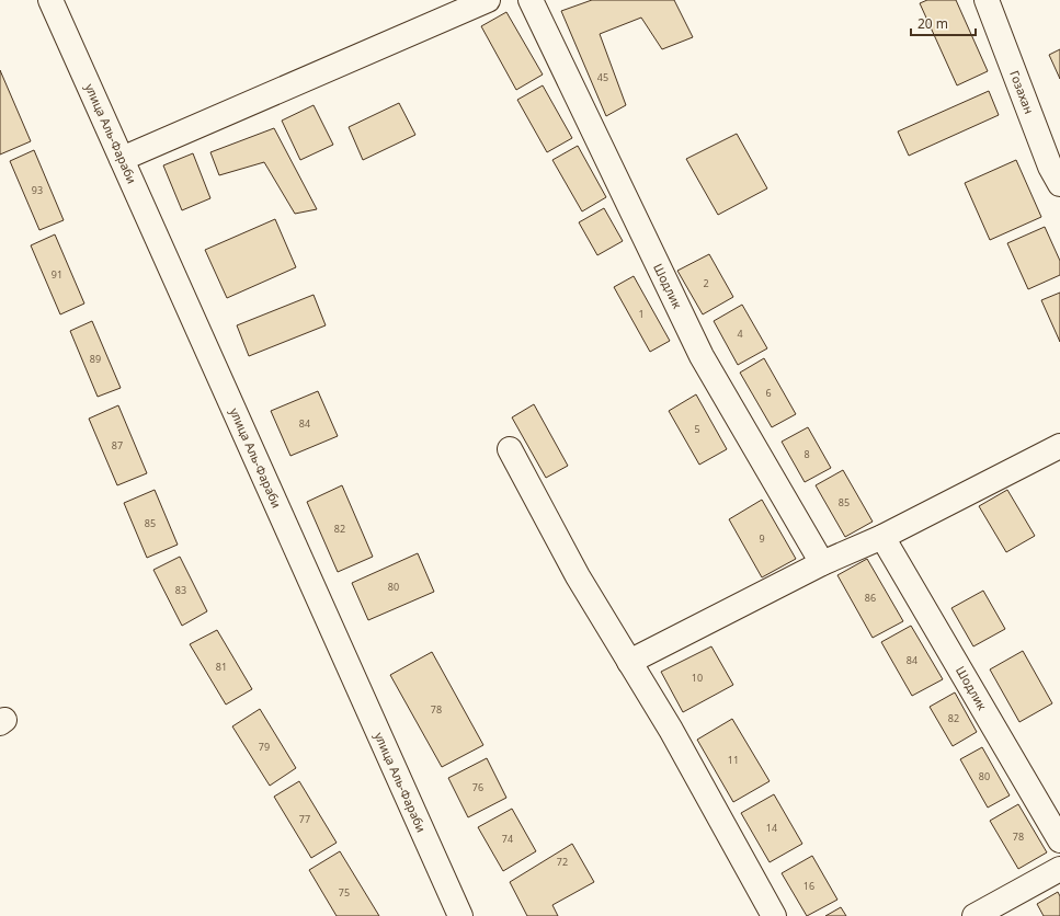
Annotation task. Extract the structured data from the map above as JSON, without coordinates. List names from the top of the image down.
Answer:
{
  "streets": {
    "street": ["Гозахан", "улица Аль-Фараби", "Шодлик"]
  },
  "house_numbers": [
    "45",
    "93",
    "91",
    "2",
    "1",
    "4",
    "89",
    "6",
    "84",
    "5",
    "87",
    "8",
    "85",
    "85",
    "82",
    "9",
    "80",
    "83",
    "86",
    "84",
    "81",
    "10",
    "78",
    "82",
    "79",
    "11",
    "80",
    "76",
    "77",
    "14",
    "78",
    "74",
    "72",
    "16",
    "75"
  ],
  "scale_bar": "20 m"
}
